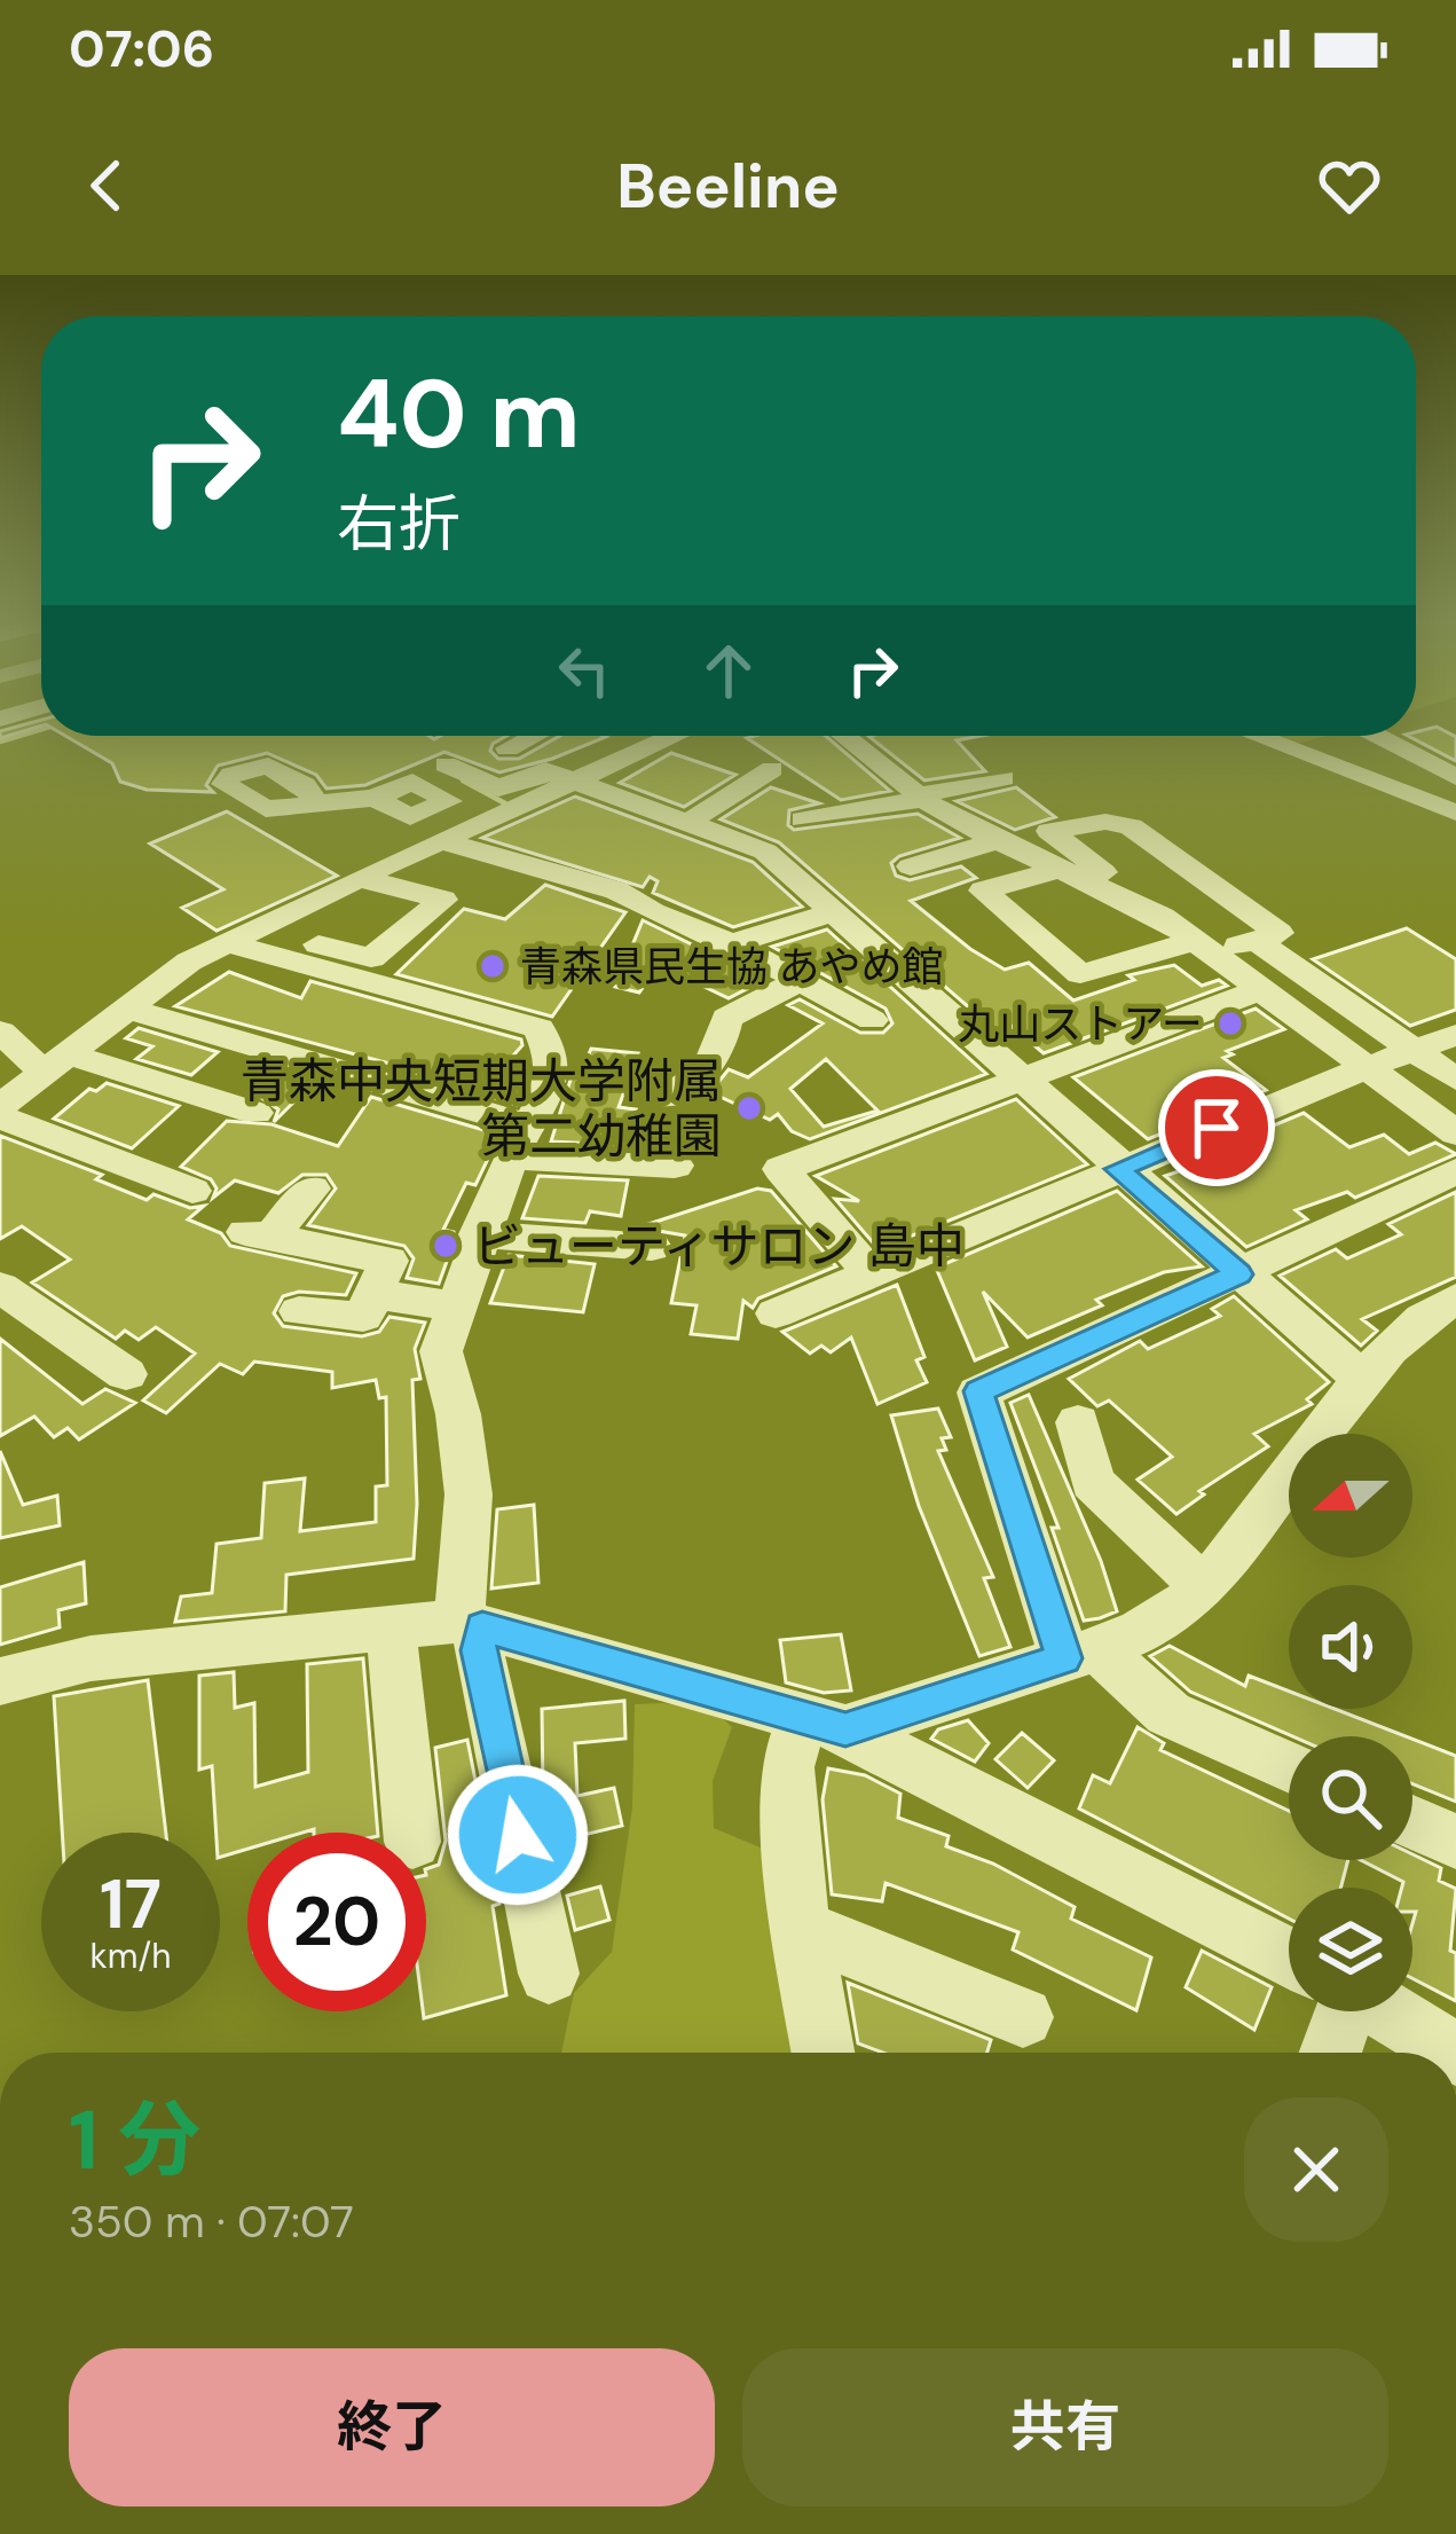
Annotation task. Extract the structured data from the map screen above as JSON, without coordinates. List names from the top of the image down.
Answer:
{
  "places": [
    "青森県民生協 あやめ館",
    "丸山ストアー",
    "青森中央短期大学附属 第二幼稚園",
    "ビューティサロン 島中"
  ],
  "north": "left",
  "page": {
    "status": "07:06",
    "header": "Beeline",
    "turn": ["40 m", "右折"],
    "speed": "17 km/h",
    "limit": "20",
    "heading": ["1 分", "350 m · 07:07"],
    "buttons": ["終了", "共有"]
  }
}
